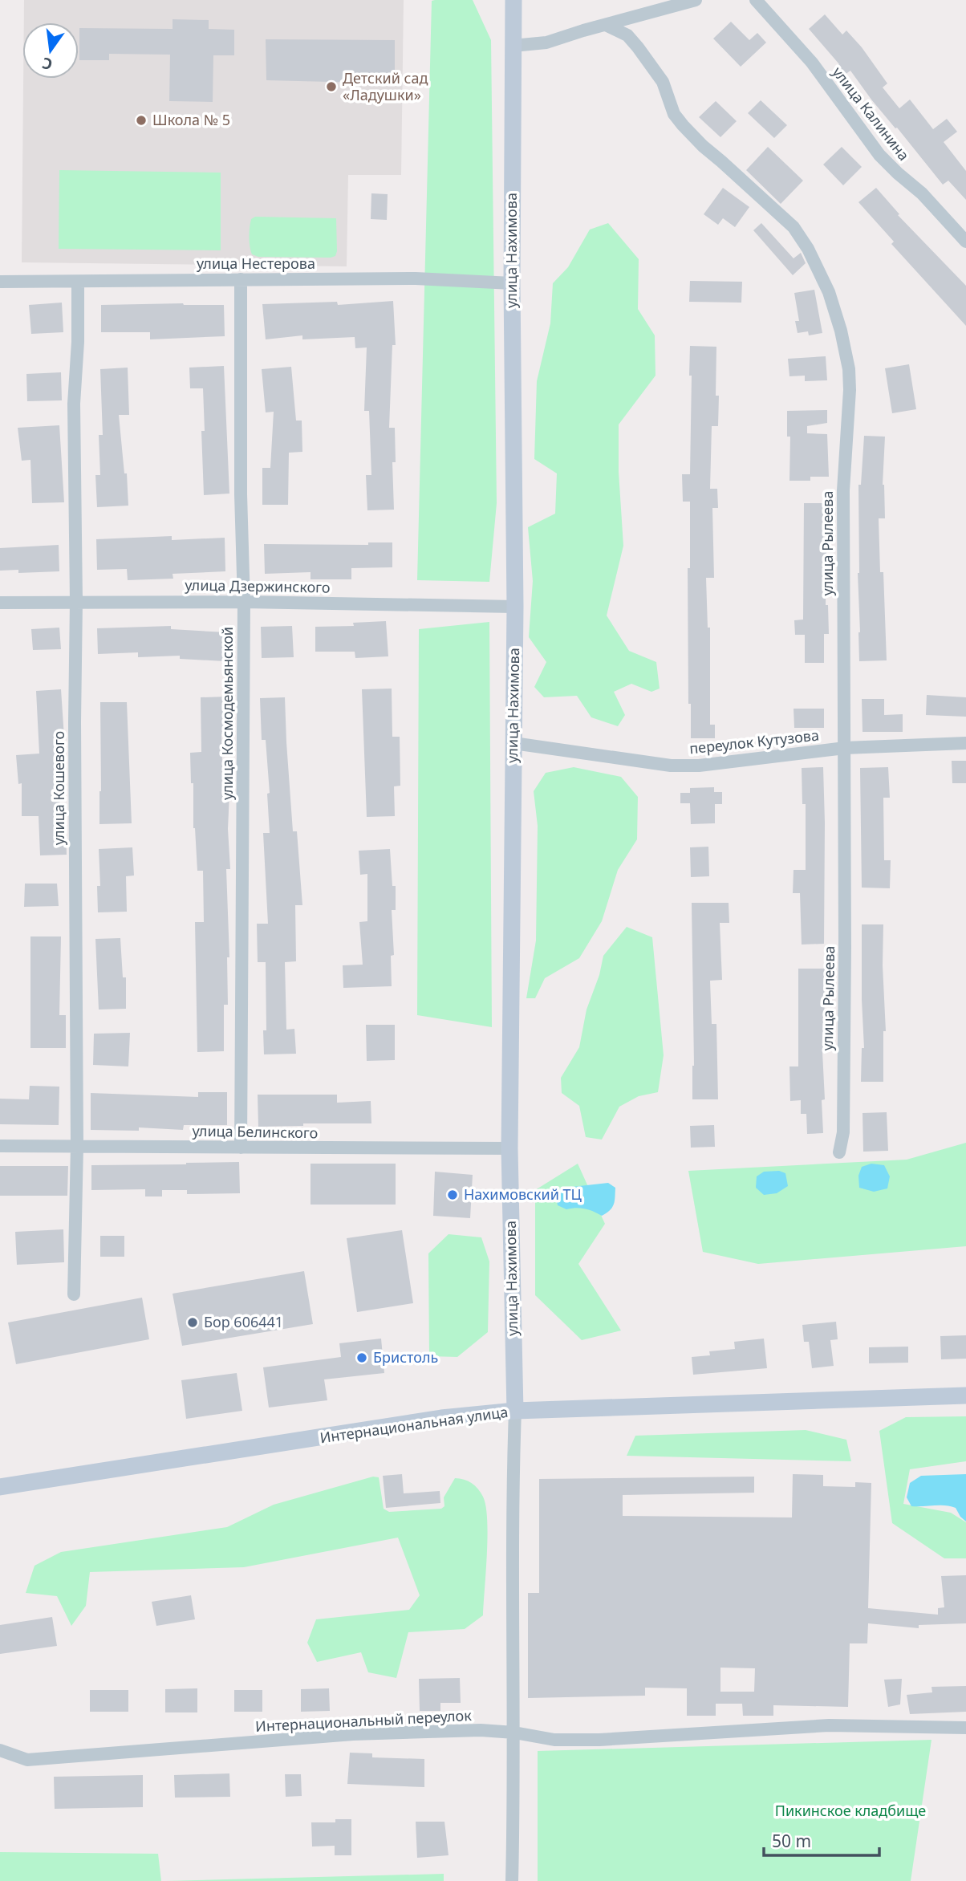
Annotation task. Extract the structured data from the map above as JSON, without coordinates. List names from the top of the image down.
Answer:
{
  "streets": {
    "main road": ["улица Нахимова", "Интернациональная улица"],
    "street": [
      "улица Калинина",
      "улица Нестерова",
      "улица Рылеева",
      "улица Дзержинского",
      "улица Космодемьянской",
      "переулок Кутузова",
      "улица Кошевого",
      "улица Белинского",
      "Интернациональный переулок"
    ]
  },
  "crossings": [
    ["улица Нахимова", "улица Нестерова"],
    ["улица Нахимова", "улица Дзержинского"],
    ["улица Нахимова", "переулок Кутузова"],
    ["улица Нахимова", "улица Белинского"],
    ["улица Нахимова", "Интернациональная улица"],
    ["улица Нестерова", "улица Космодемьянской"],
    ["улица Нестерова", "улица Кошевого"],
    ["улица Рылеева", "переулок Кутузова"],
    ["улица Дзержинского", "улица Космодемьянской"],
    ["улица Дзержинского", "улица Кошевого"],
    ["улица Космодемьянской", "улица Белинского"],
    ["улица Кошевого", "улица Белинского"]
  ],
  "parks": ["Пикинское кладбище"],
  "places": [
    "Детский сад «Ладушки»",
    "Школа № 5",
    "Нахимовский ТЦ",
    "Бор 606441",
    "Бристоль"
  ],
  "scale_bar": "50 m",
  "north": "bottom"
}
